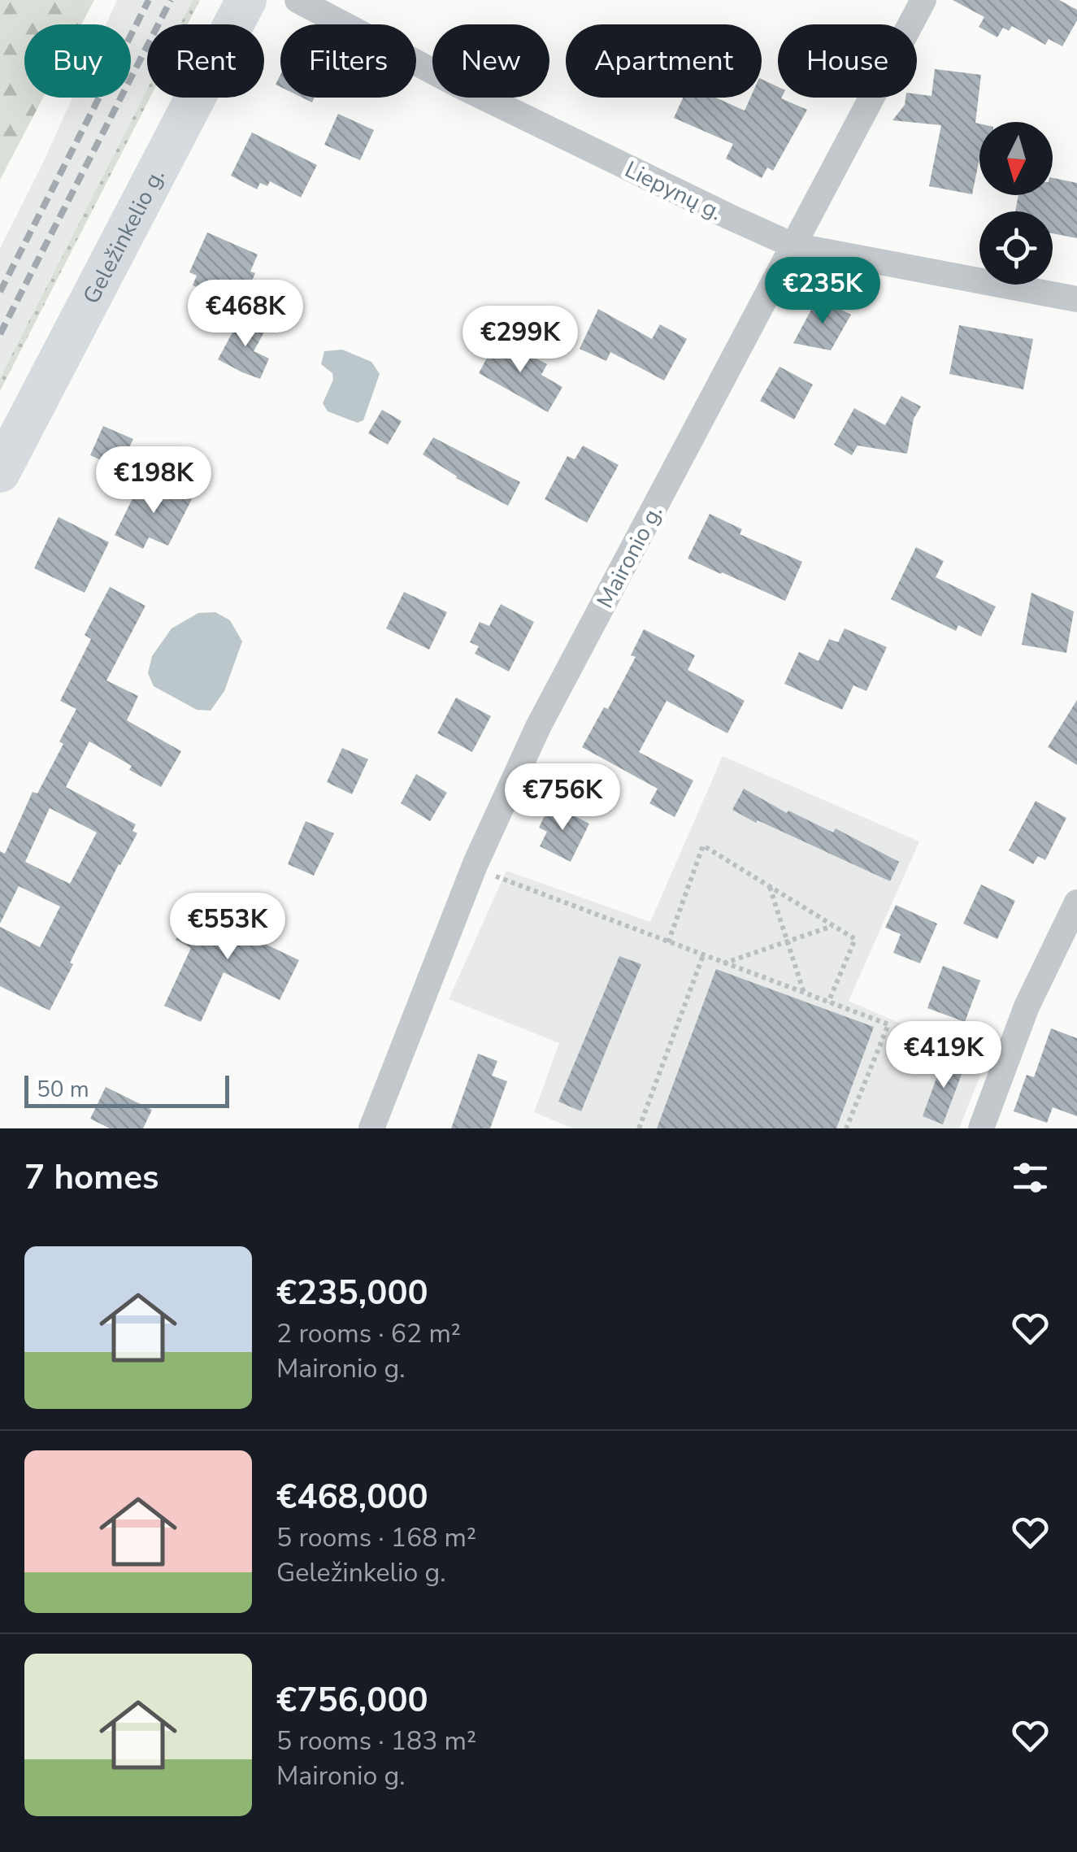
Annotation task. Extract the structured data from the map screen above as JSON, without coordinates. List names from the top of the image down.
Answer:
{
  "streets": {
    "main road": ["Geležinkelio g."],
    "street": ["Liepynų g.", "Maironio g."]
  },
  "crossings": [
    ["Liepynų g.", "Maironio g."]
  ],
  "scale_bar": "50 m",
  "north": "bottom",
  "page": {
    "chip": [
      "Buy",
      "Rent",
      "Filters",
      "New",
      "Apartment",
      "House"
    ],
    "price": [
      "€235K",
      "€468K",
      "€299K",
      "€198K",
      "€756K",
      "€553K",
      "€419K"
    ],
    "scale": "50 m",
    "heading": "7 homes",
    "list": [
      {
        "name": "€235,000",
        "note": "2 rooms · 62 m² · Maironio g."
      },
      {
        "name": "€468,000",
        "note": "5 rooms · 168 m² · Geležinkelio g."
      },
      {
        "name": "€756,000",
        "note": "5 rooms · 183 m² · Maironio g."
      }
    ]
  }
}
